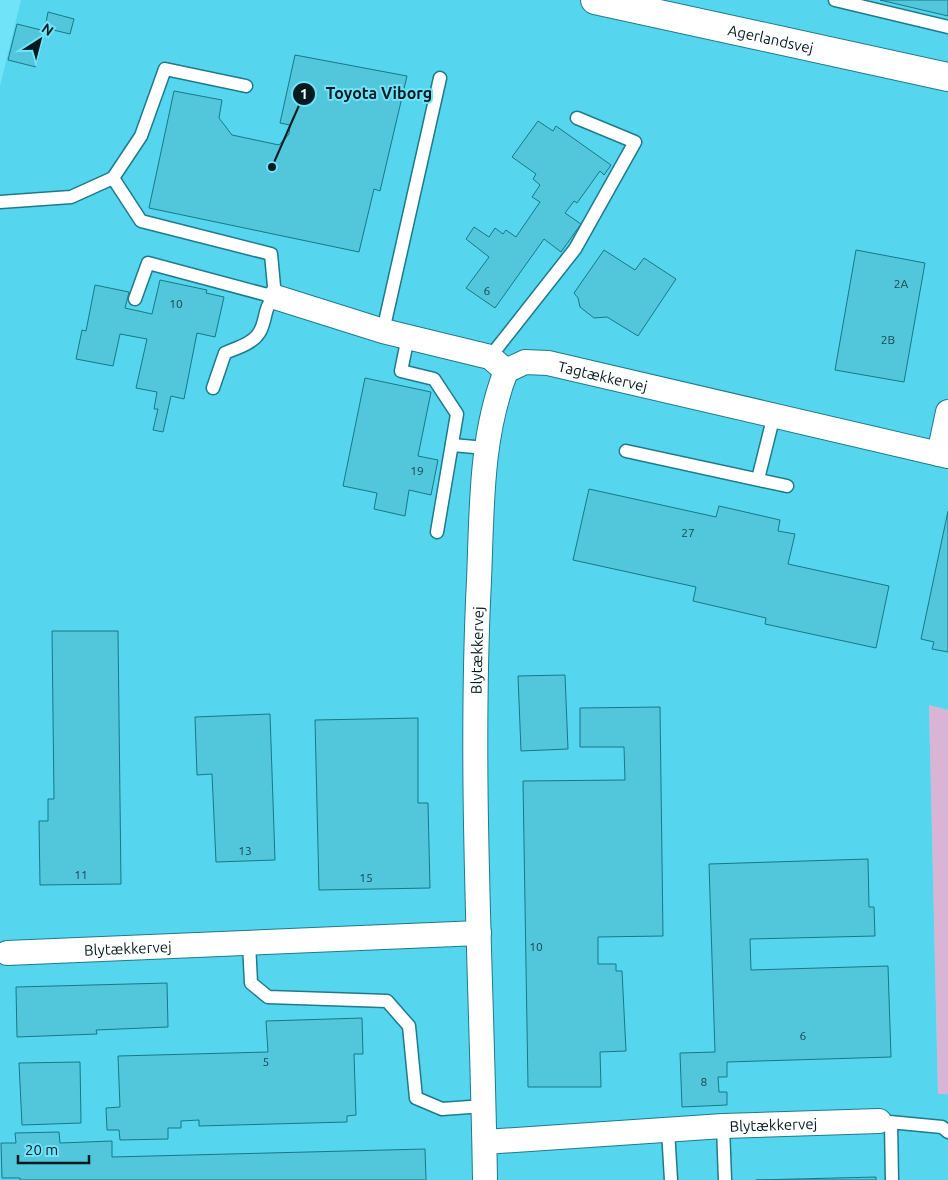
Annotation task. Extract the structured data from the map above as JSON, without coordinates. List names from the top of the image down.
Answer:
{
  "streets": {
    "street": ["Agerlandsvej", "Tagtækkervej", "Blytækkervej"]
  },
  "crossings": [
    ["Tagtækkervej", "Blytækkervej"]
  ],
  "places": ["Toyota Viborg"],
  "house_numbers": [
    "2A",
    "6",
    "10",
    "2B",
    "19",
    "27",
    "13",
    "11",
    "15",
    "10",
    "6",
    "5",
    "8"
  ],
  "scale_bar": "20 m",
  "north": "top right"
}
